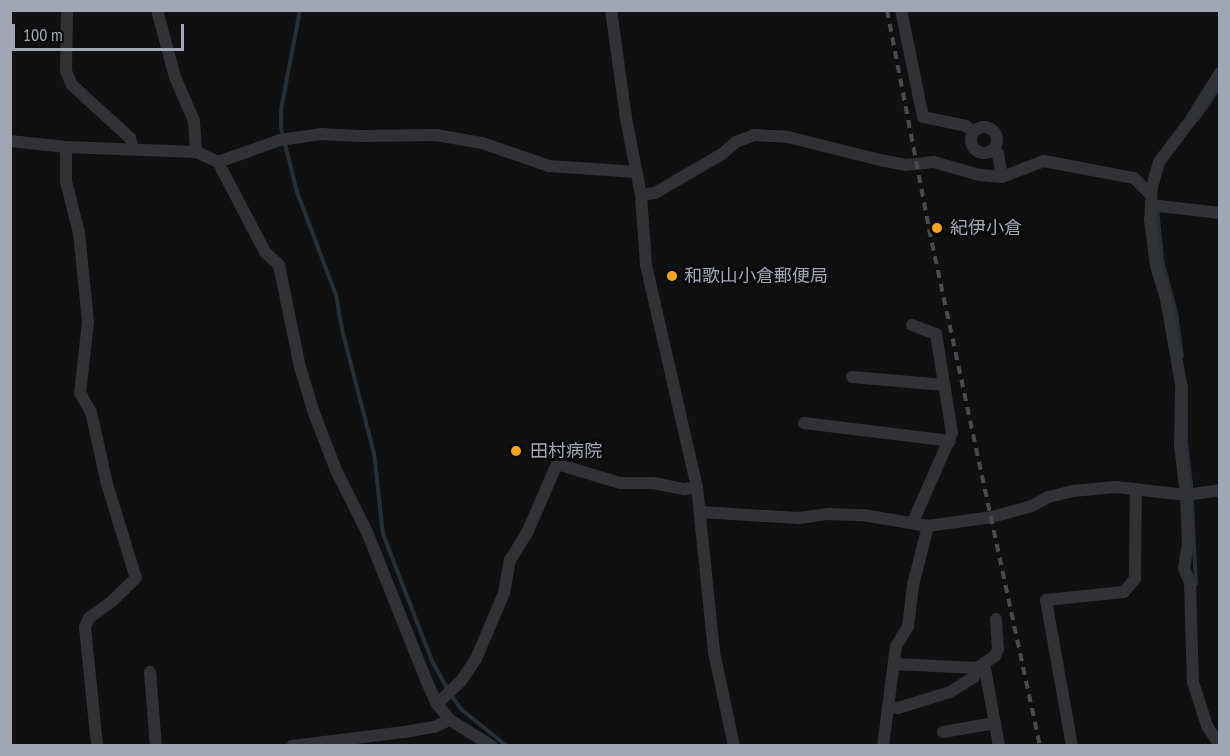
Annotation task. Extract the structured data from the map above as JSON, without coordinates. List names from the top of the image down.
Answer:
{
  "places": ["紀伊小倉", "和歌山小倉郵便局", "田村病院"],
  "scale_bar": "100 m"
}
